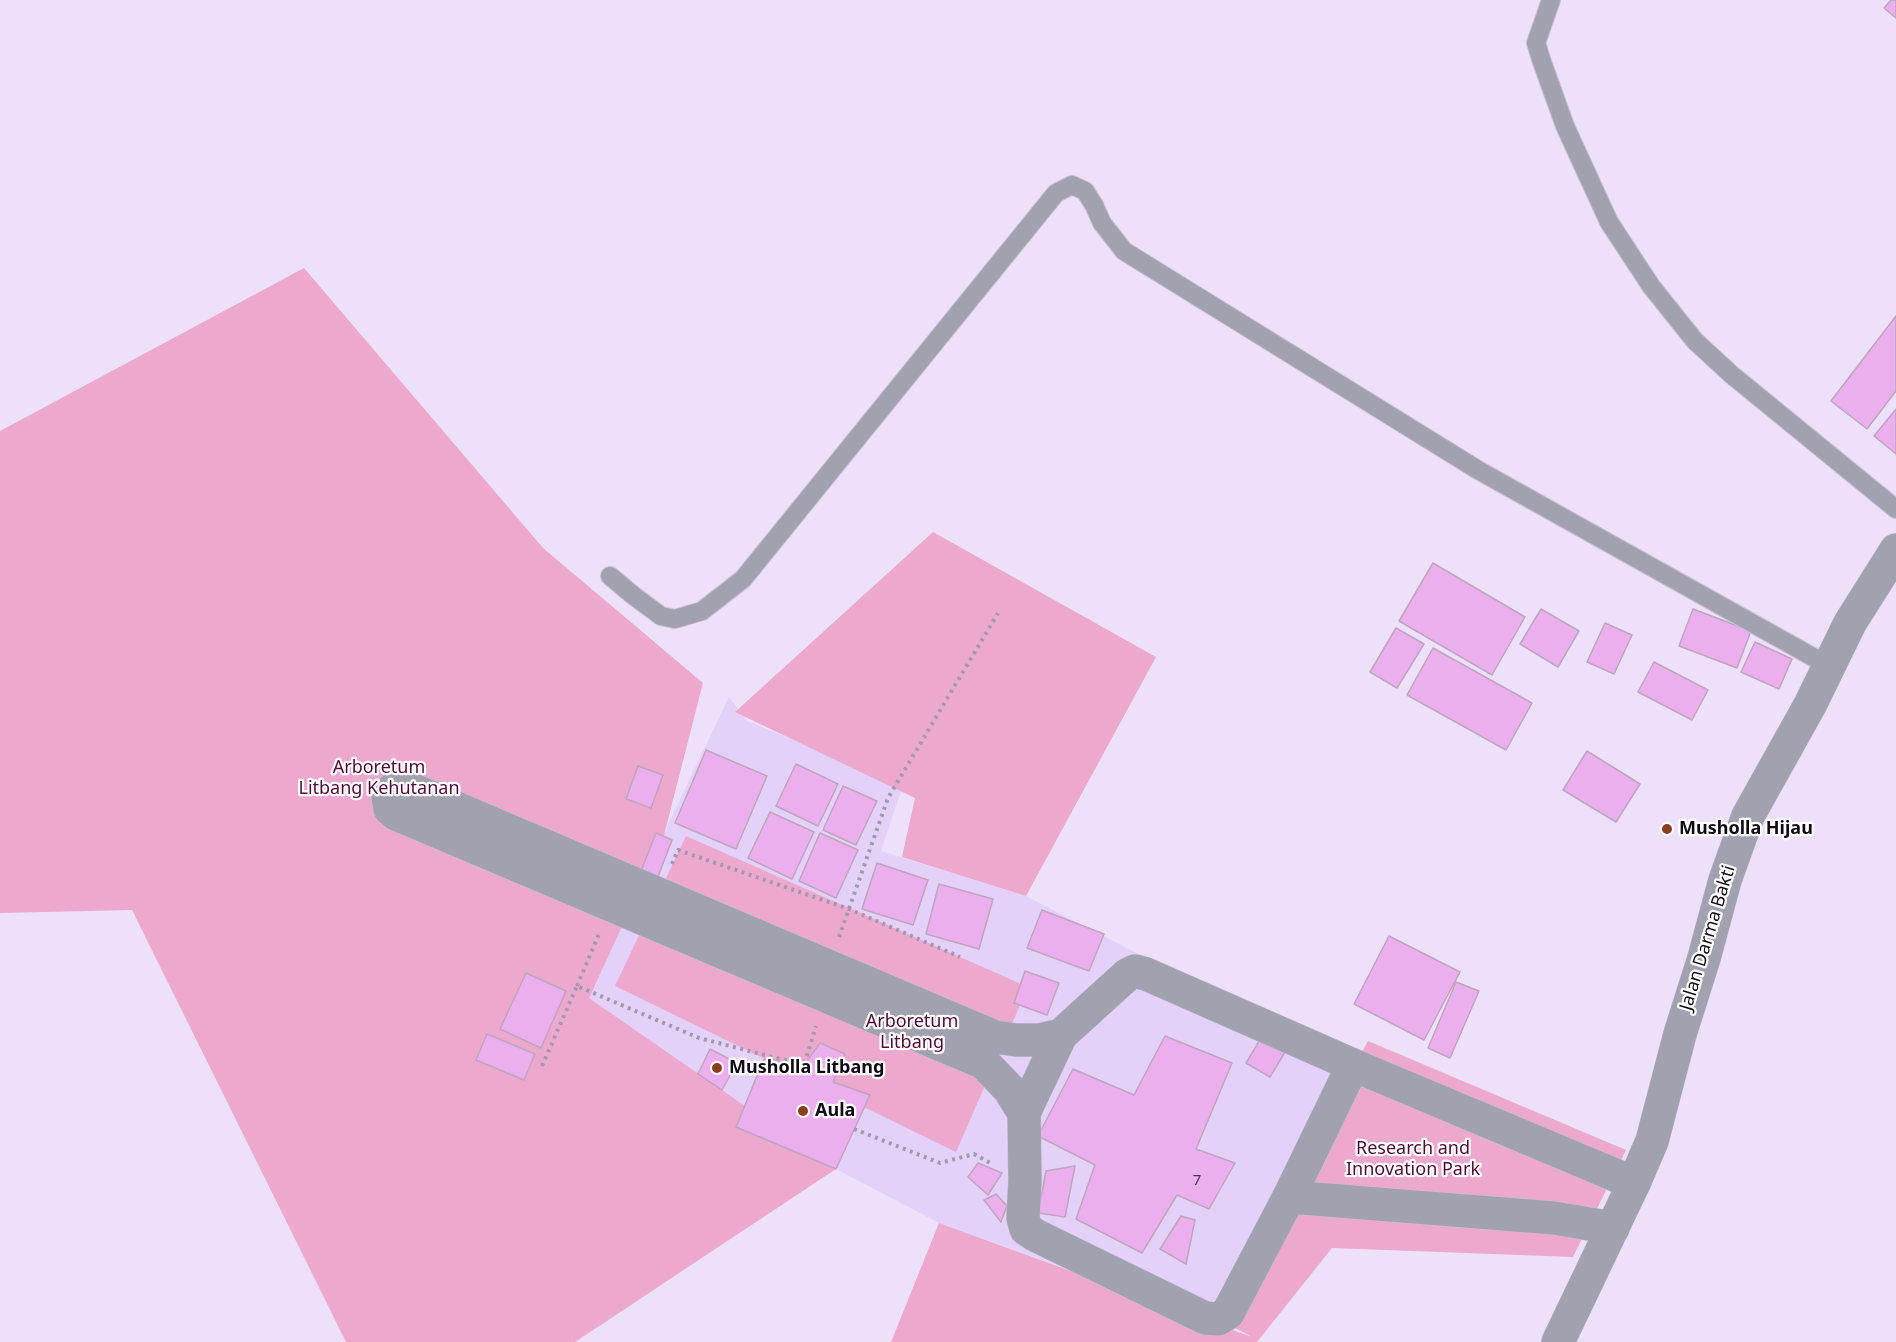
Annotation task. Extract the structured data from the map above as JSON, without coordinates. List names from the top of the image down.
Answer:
{
  "streets": {
    "street": ["Jalan Darma Bakti"]
  },
  "parks": ["Arboretum Litbang Kehutanan", "Arboretum Litbang", "Research and Innovation Park"],
  "places": ["Musholla Hijau", "Musholla Litbang", "Aula"],
  "house_numbers": ["7"]
}
